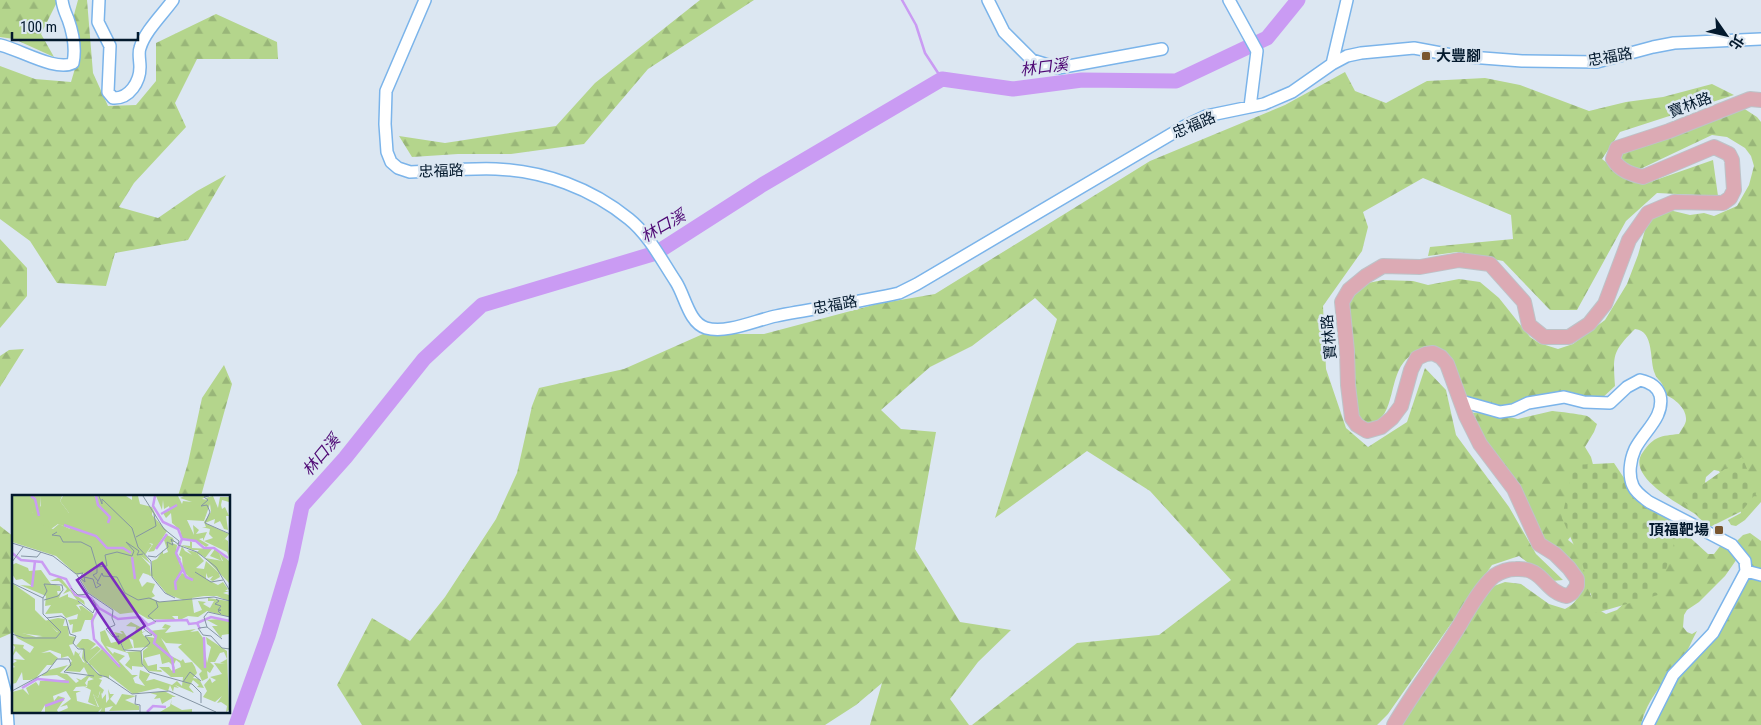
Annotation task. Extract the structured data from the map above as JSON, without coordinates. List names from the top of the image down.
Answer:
{
  "streets": {
    "main road": ["寶林路"],
    "street": ["忠福路"]
  },
  "water": ["林口溪"],
  "places": {
    "transit": ["大豐腳", "頂福靶場"]
  },
  "scale_bar": "100 m",
  "north": "bottom right"
}
